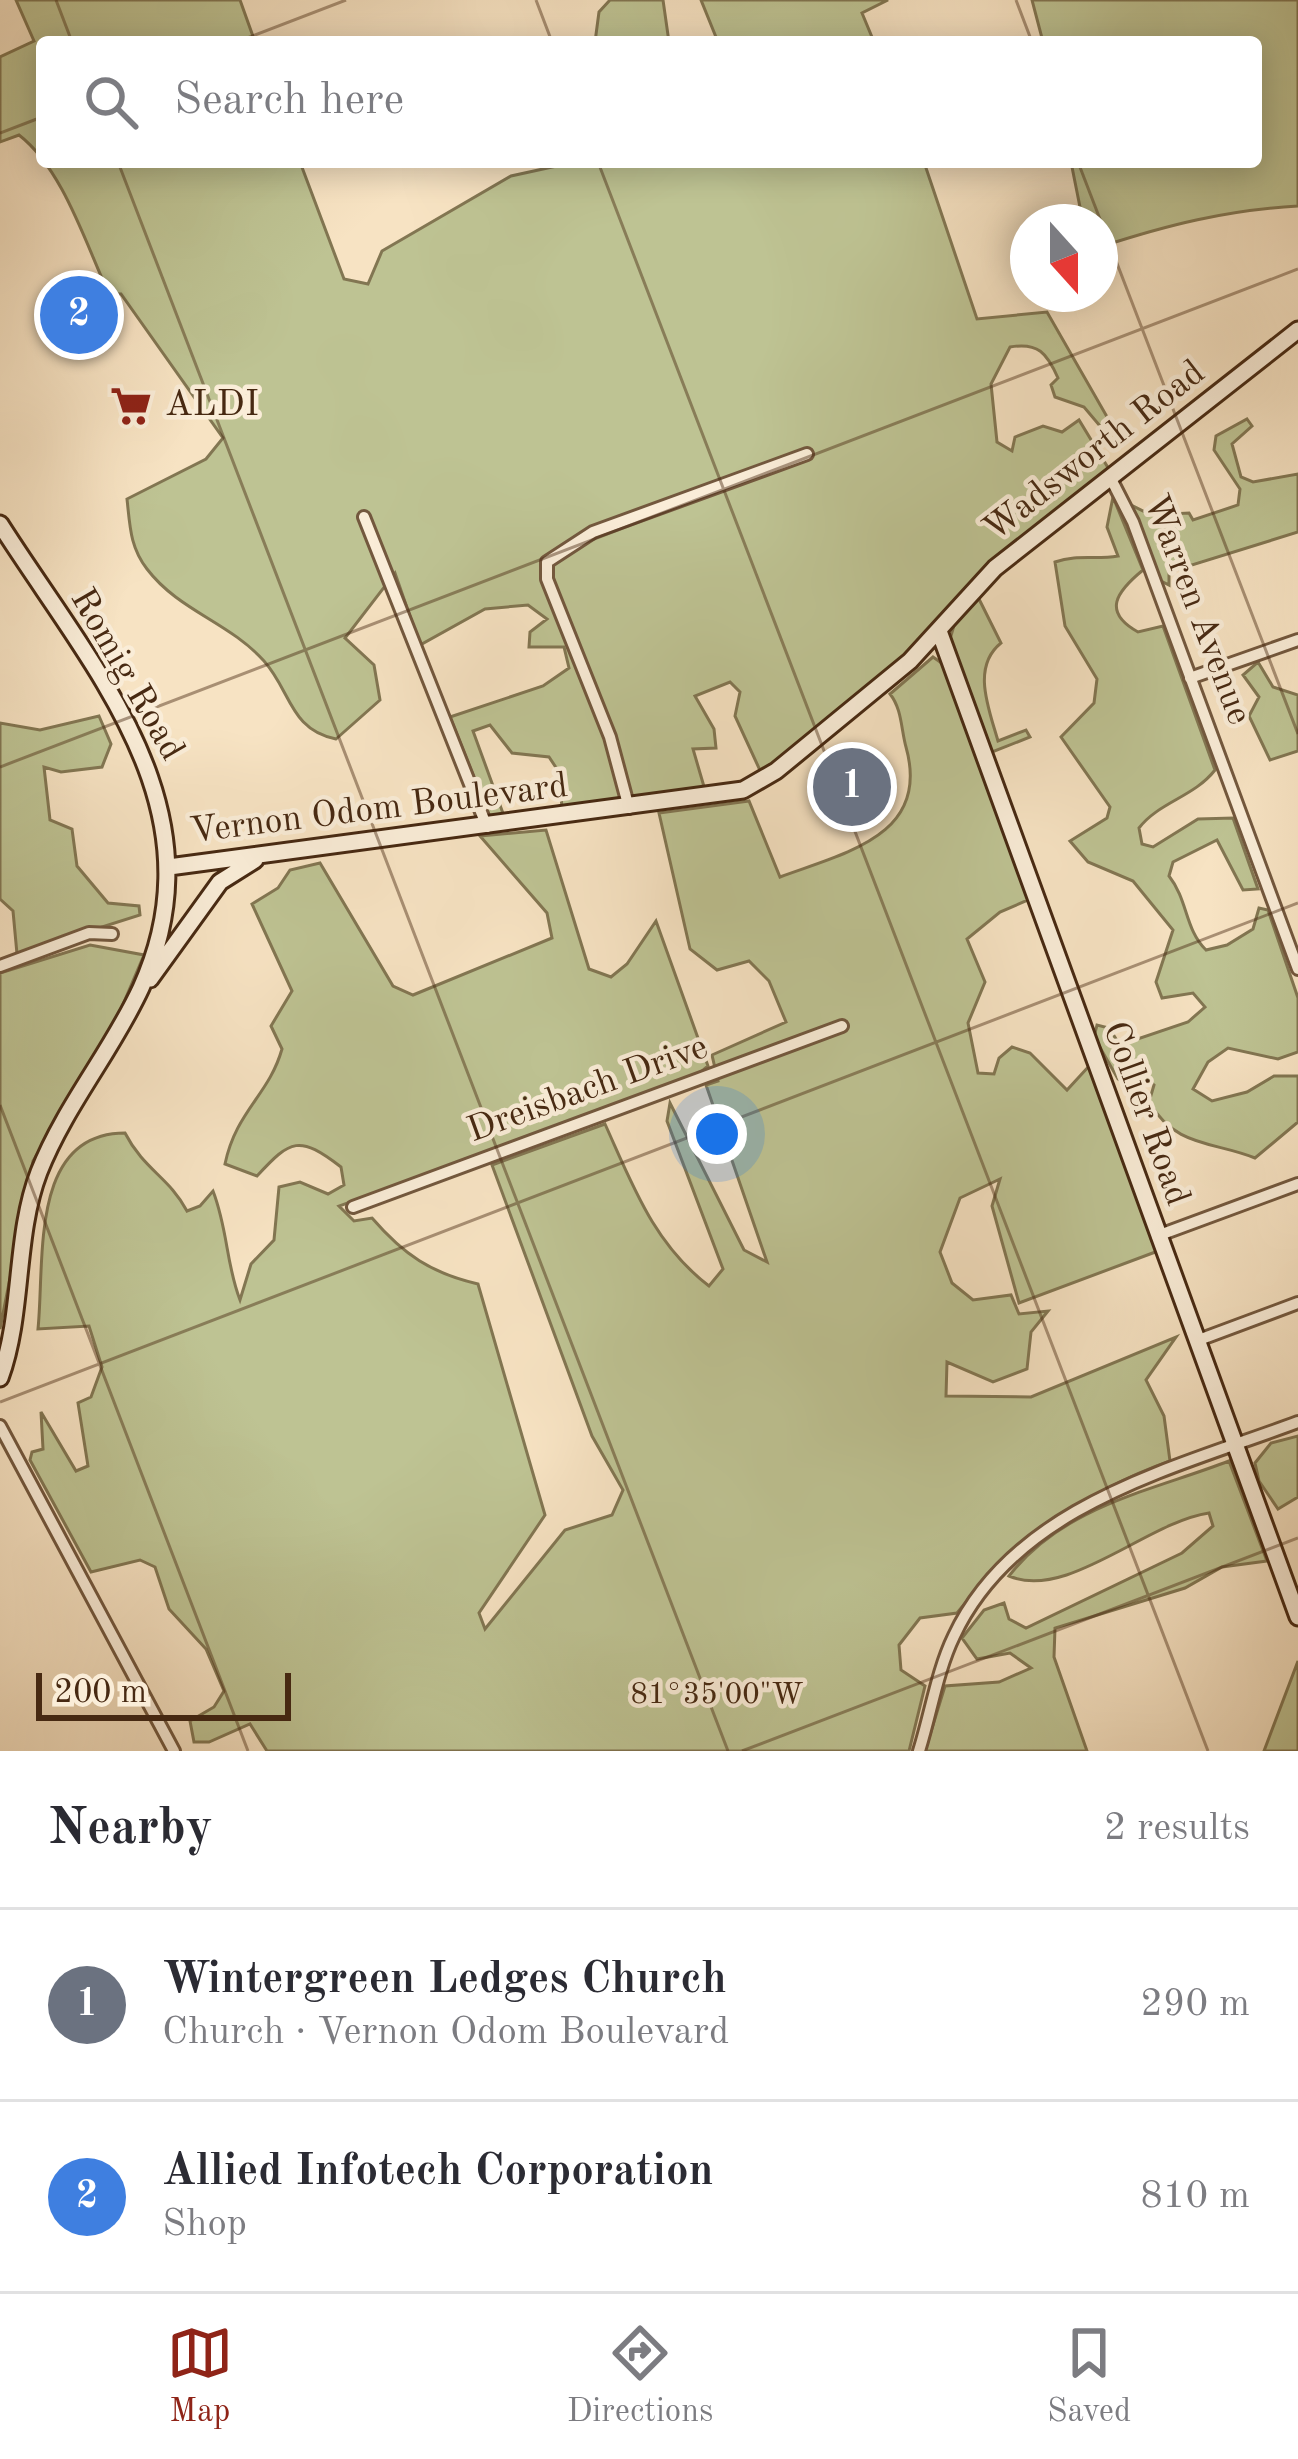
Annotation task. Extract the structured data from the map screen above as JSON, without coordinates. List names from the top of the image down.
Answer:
{
  "streets": {
    "main road": [
      "Wadsworth Road",
      "Romig Road",
      "Vernon Odom Boulevard",
      "Collier Road"
    ],
    "street": ["Warren Avenue", "Dreisbach Drive"]
  },
  "crossings": [
    ["Wadsworth Road", "Warren Avenue"],
    ["Wadsworth Road", "Vernon Odom Boulevard"],
    ["Wadsworth Road", "Collier Road"],
    ["Romig Road", "Vernon Odom Boulevard"],
    ["Vernon Odom Boulevard", "Collier Road"]
  ],
  "places": {
    "supermarket": ["ALDI"]
  },
  "scale_bar": "200 m",
  "north": "bottom",
  "page": {
    "search": "Search here",
    "pins": ["2", "1"],
    "scale": "200 m",
    "heading": ["Nearby", "2 results"],
    "list": [
      {
        "mark": "1",
        "name": "Wintergreen Ledges Church",
        "note": "Church · Vernon Odom Boulevard",
        "value": "290 m"
      },
      {
        "mark": "2",
        "name": "Allied Infotech Corporation",
        "note": "Shop",
        "value": "810 m"
      }
    ],
    "nav": ["Map", "Directions", "Saved"]
  },
  "coordinates": ["81°35'00\"W"]
}
